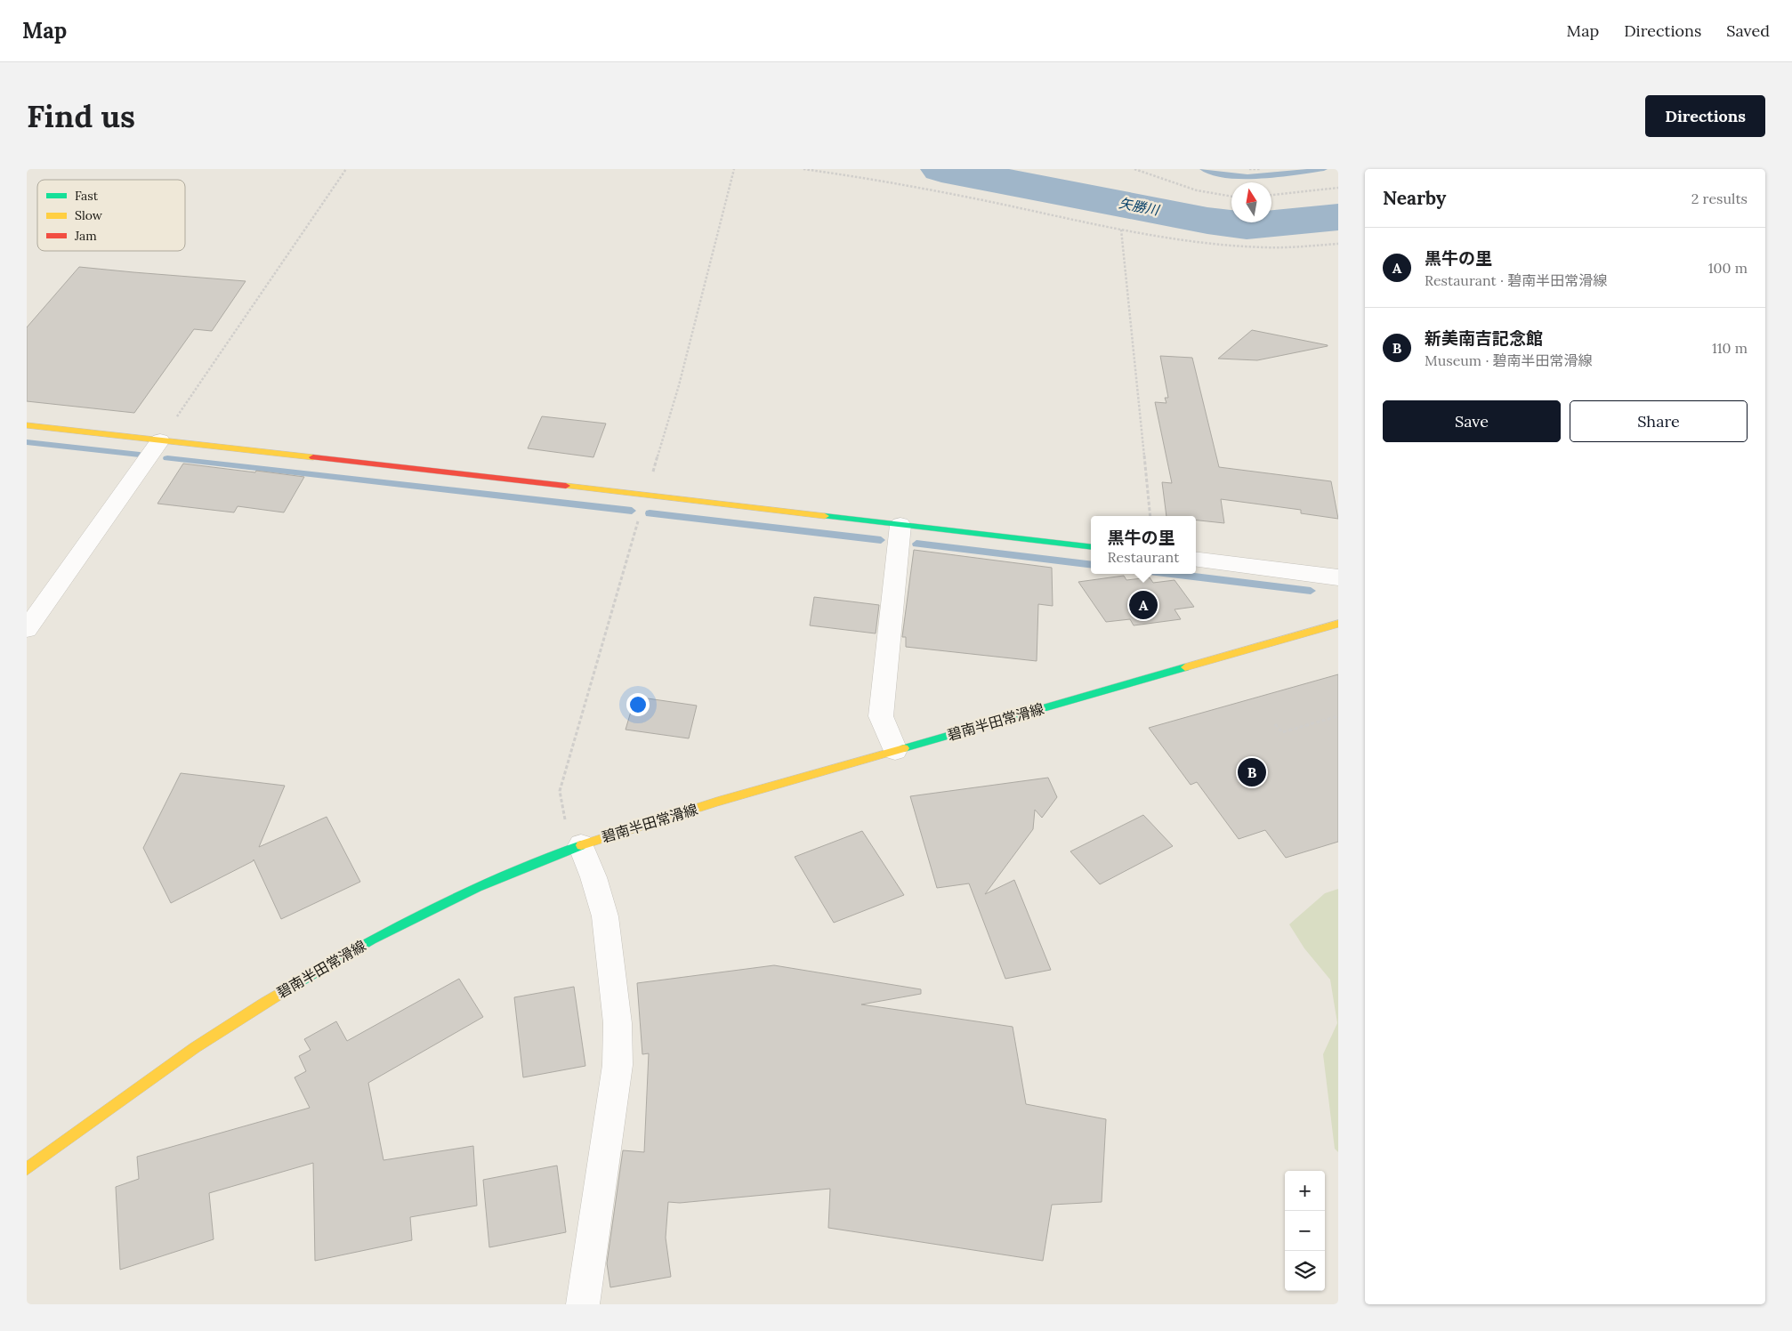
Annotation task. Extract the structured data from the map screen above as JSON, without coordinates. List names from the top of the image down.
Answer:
{
  "streets": {
    "main road": ["碧南半田常滑線"]
  },
  "water": ["矢勝川"],
  "legend": ["Fast", "Slow", "Jam"],
  "north": "top",
  "page": {
    "header": "Map",
    "nav": ["Map", "Directions", "Saved"],
    "buttons": [
      "Directions",
      ["Save", "Share"]
    ],
    "title": "Find us",
    "heading": ["Nearby", "2 results"],
    "list": [
      {
        "mark": "A",
        "name": "黒牛の里",
        "note": "Restaurant · 碧南半田常滑線",
        "value": "100 m"
      },
      {
        "mark": "B",
        "name": "新美南吉記念館",
        "note": "Museum · 碧南半田常滑線",
        "value": "110 m"
      }
    ],
    "popup": ["黒牛の里", "Restaurant"],
    "pins": ["A", "B"],
    "map_buttons": ["+", "−"]
  }
}
